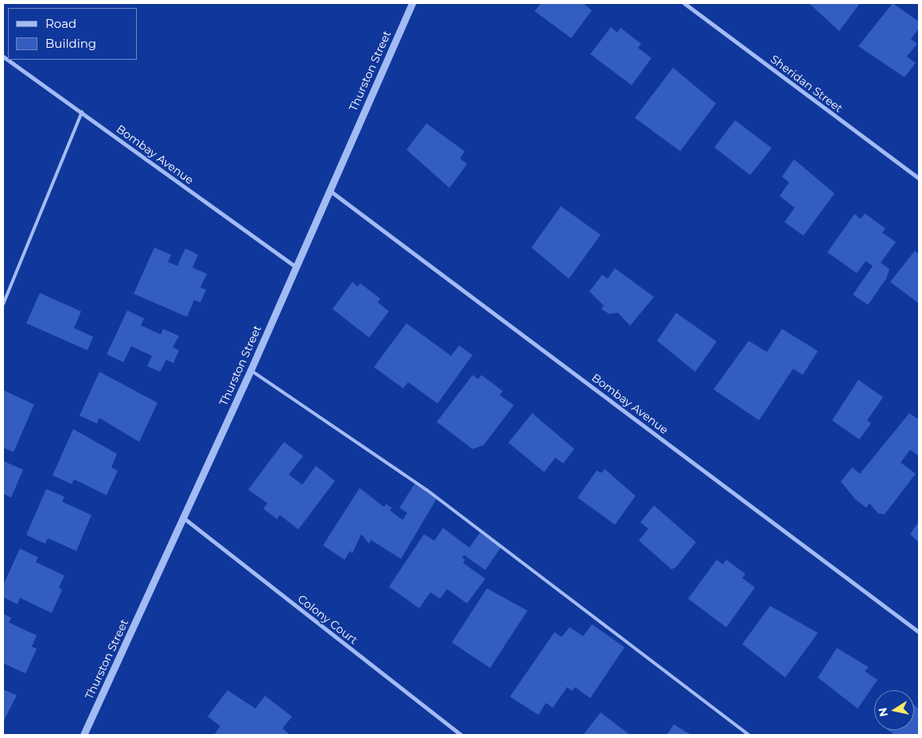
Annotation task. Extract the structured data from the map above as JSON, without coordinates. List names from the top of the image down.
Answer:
{
  "streets": {
    "street": [
      "Thurston Street",
      "Sheridan Street",
      "Bombay Avenue",
      "Colony Court"
    ]
  },
  "crossings": [
    ["Thurston Street", "Bombay Avenue"],
    ["Thurston Street", "Colony Court"]
  ],
  "legend": ["Road", "Building"],
  "north": "left"
}
